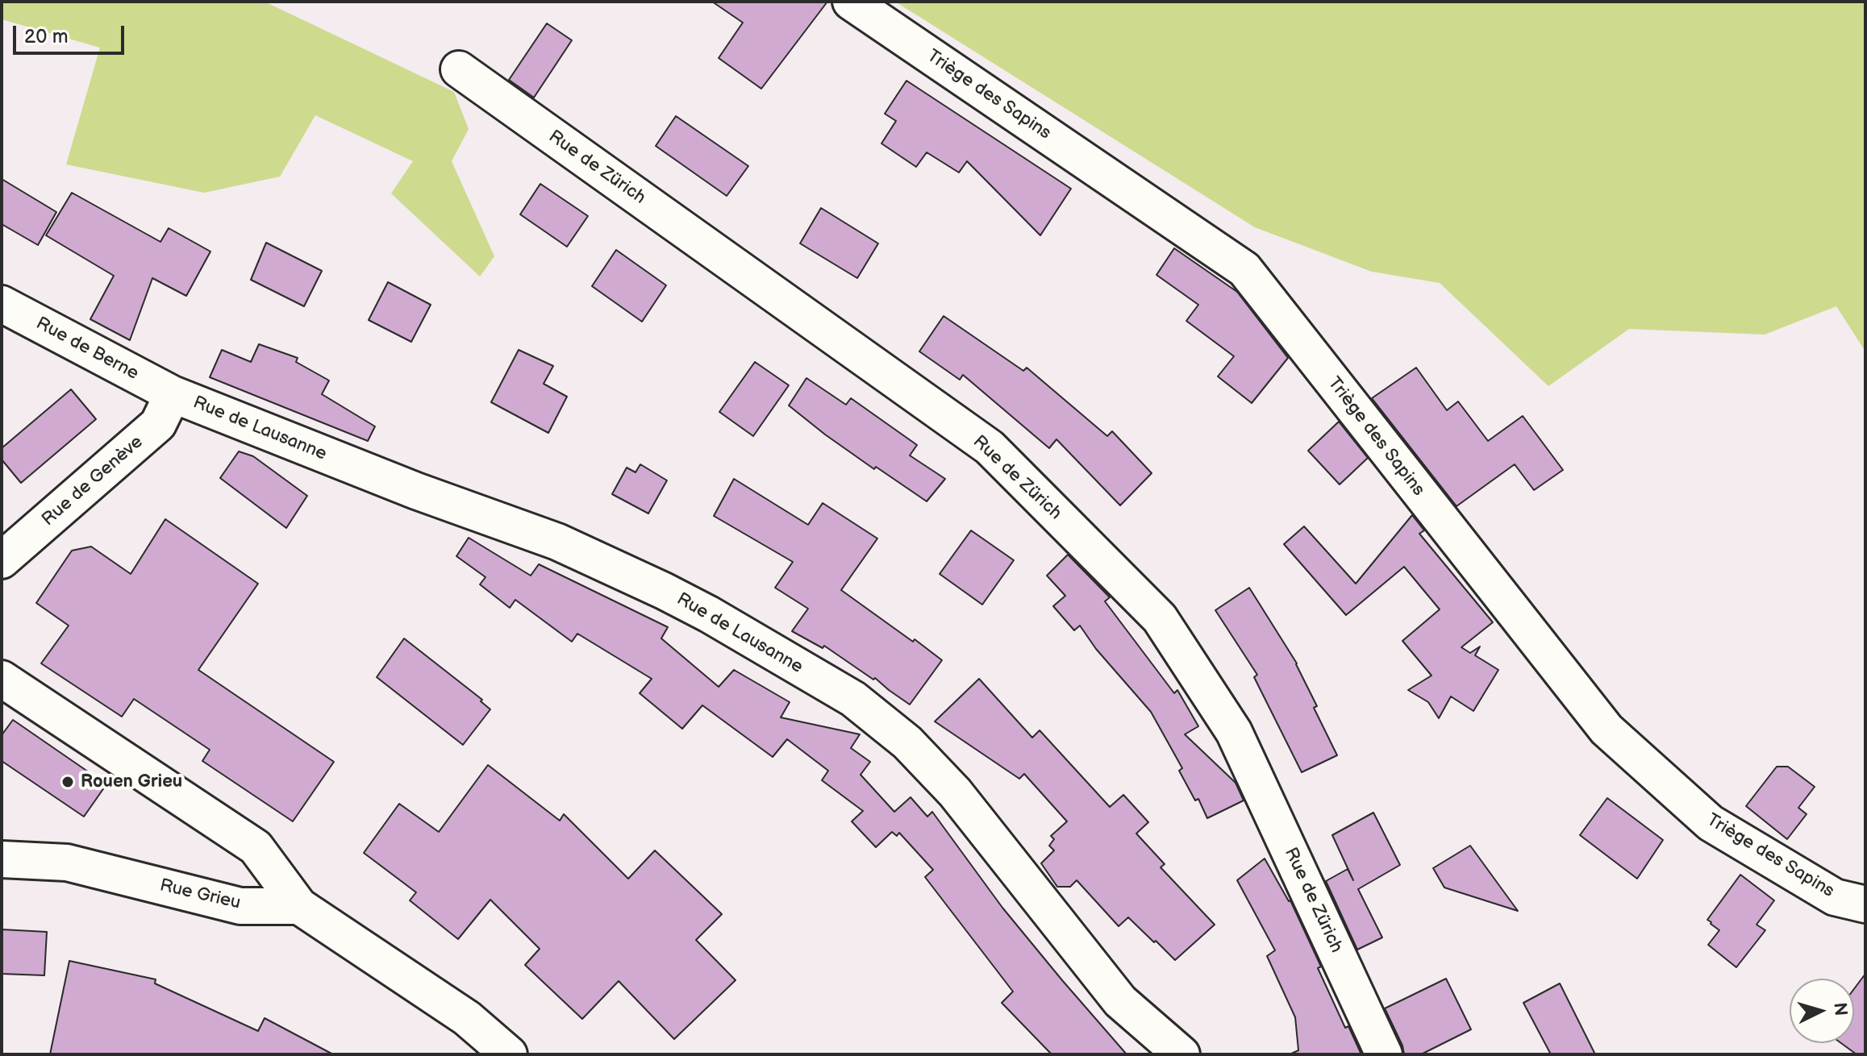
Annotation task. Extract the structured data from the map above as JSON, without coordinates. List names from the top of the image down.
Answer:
{
  "streets": {
    "street": [
      "Triège des Sapins",
      "Rue de Zürich",
      "Rue de Berne",
      "Rue de Lausanne",
      "Rue de Genève",
      "Rue Grieu"
    ]
  },
  "crossings": [
    ["Rue de Berne", "Rue de Lausanne"],
    ["Rue de Berne", "Rue de Genève"],
    ["Rue de Lausanne", "Rue de Genève"]
  ],
  "places": ["Rouen Grieu"],
  "scale_bar": "20 m",
  "north": "right"
}
